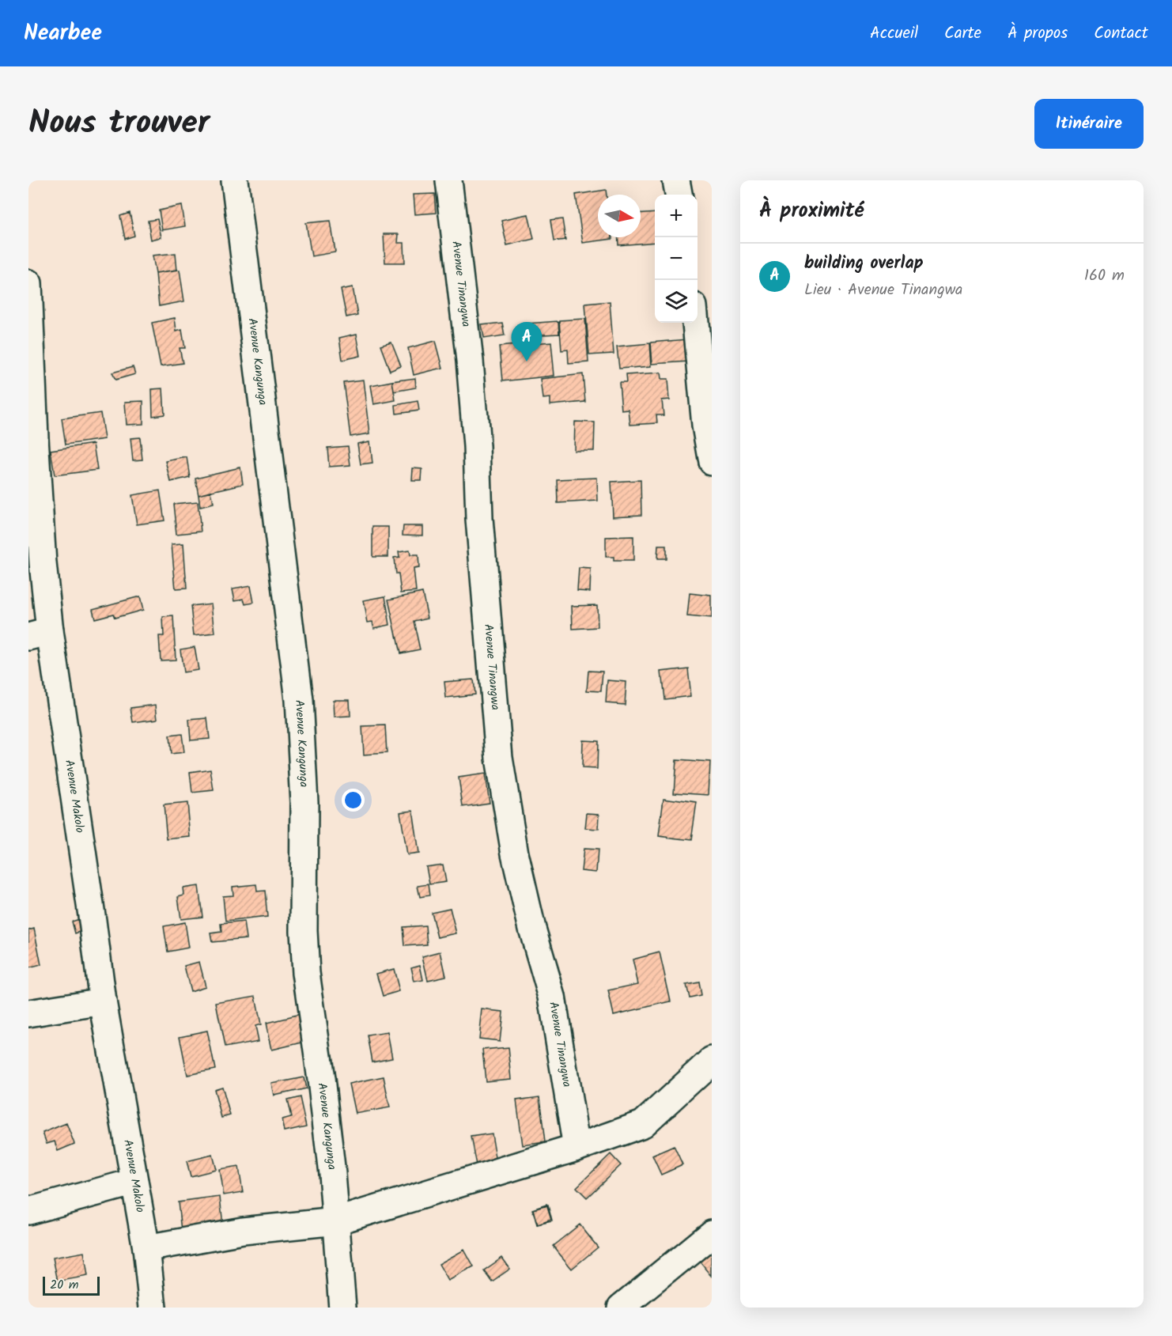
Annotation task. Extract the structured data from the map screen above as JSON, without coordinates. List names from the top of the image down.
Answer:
{
  "streets": {
    "street": ["Avenue Tinangwa", "Avenue Kangunga", "Avenue Makolo"]
  },
  "scale_bar": "20 m",
  "north": "right",
  "page": {
    "header": "Nearbee",
    "nav": [
      "Accueil",
      "Carte",
      "À propos",
      "Contact"
    ],
    "title": "Nous trouver",
    "buttons": "Itinéraire",
    "heading": "À proximité",
    "map_buttons": ["+", "−"],
    "list": [
      {
        "mark": "A",
        "name": "building overlap",
        "note": "Lieu · Avenue Tinangwa",
        "value": "160 m"
      }
    ],
    "pins": "A",
    "scale": "20 m"
  }
}
